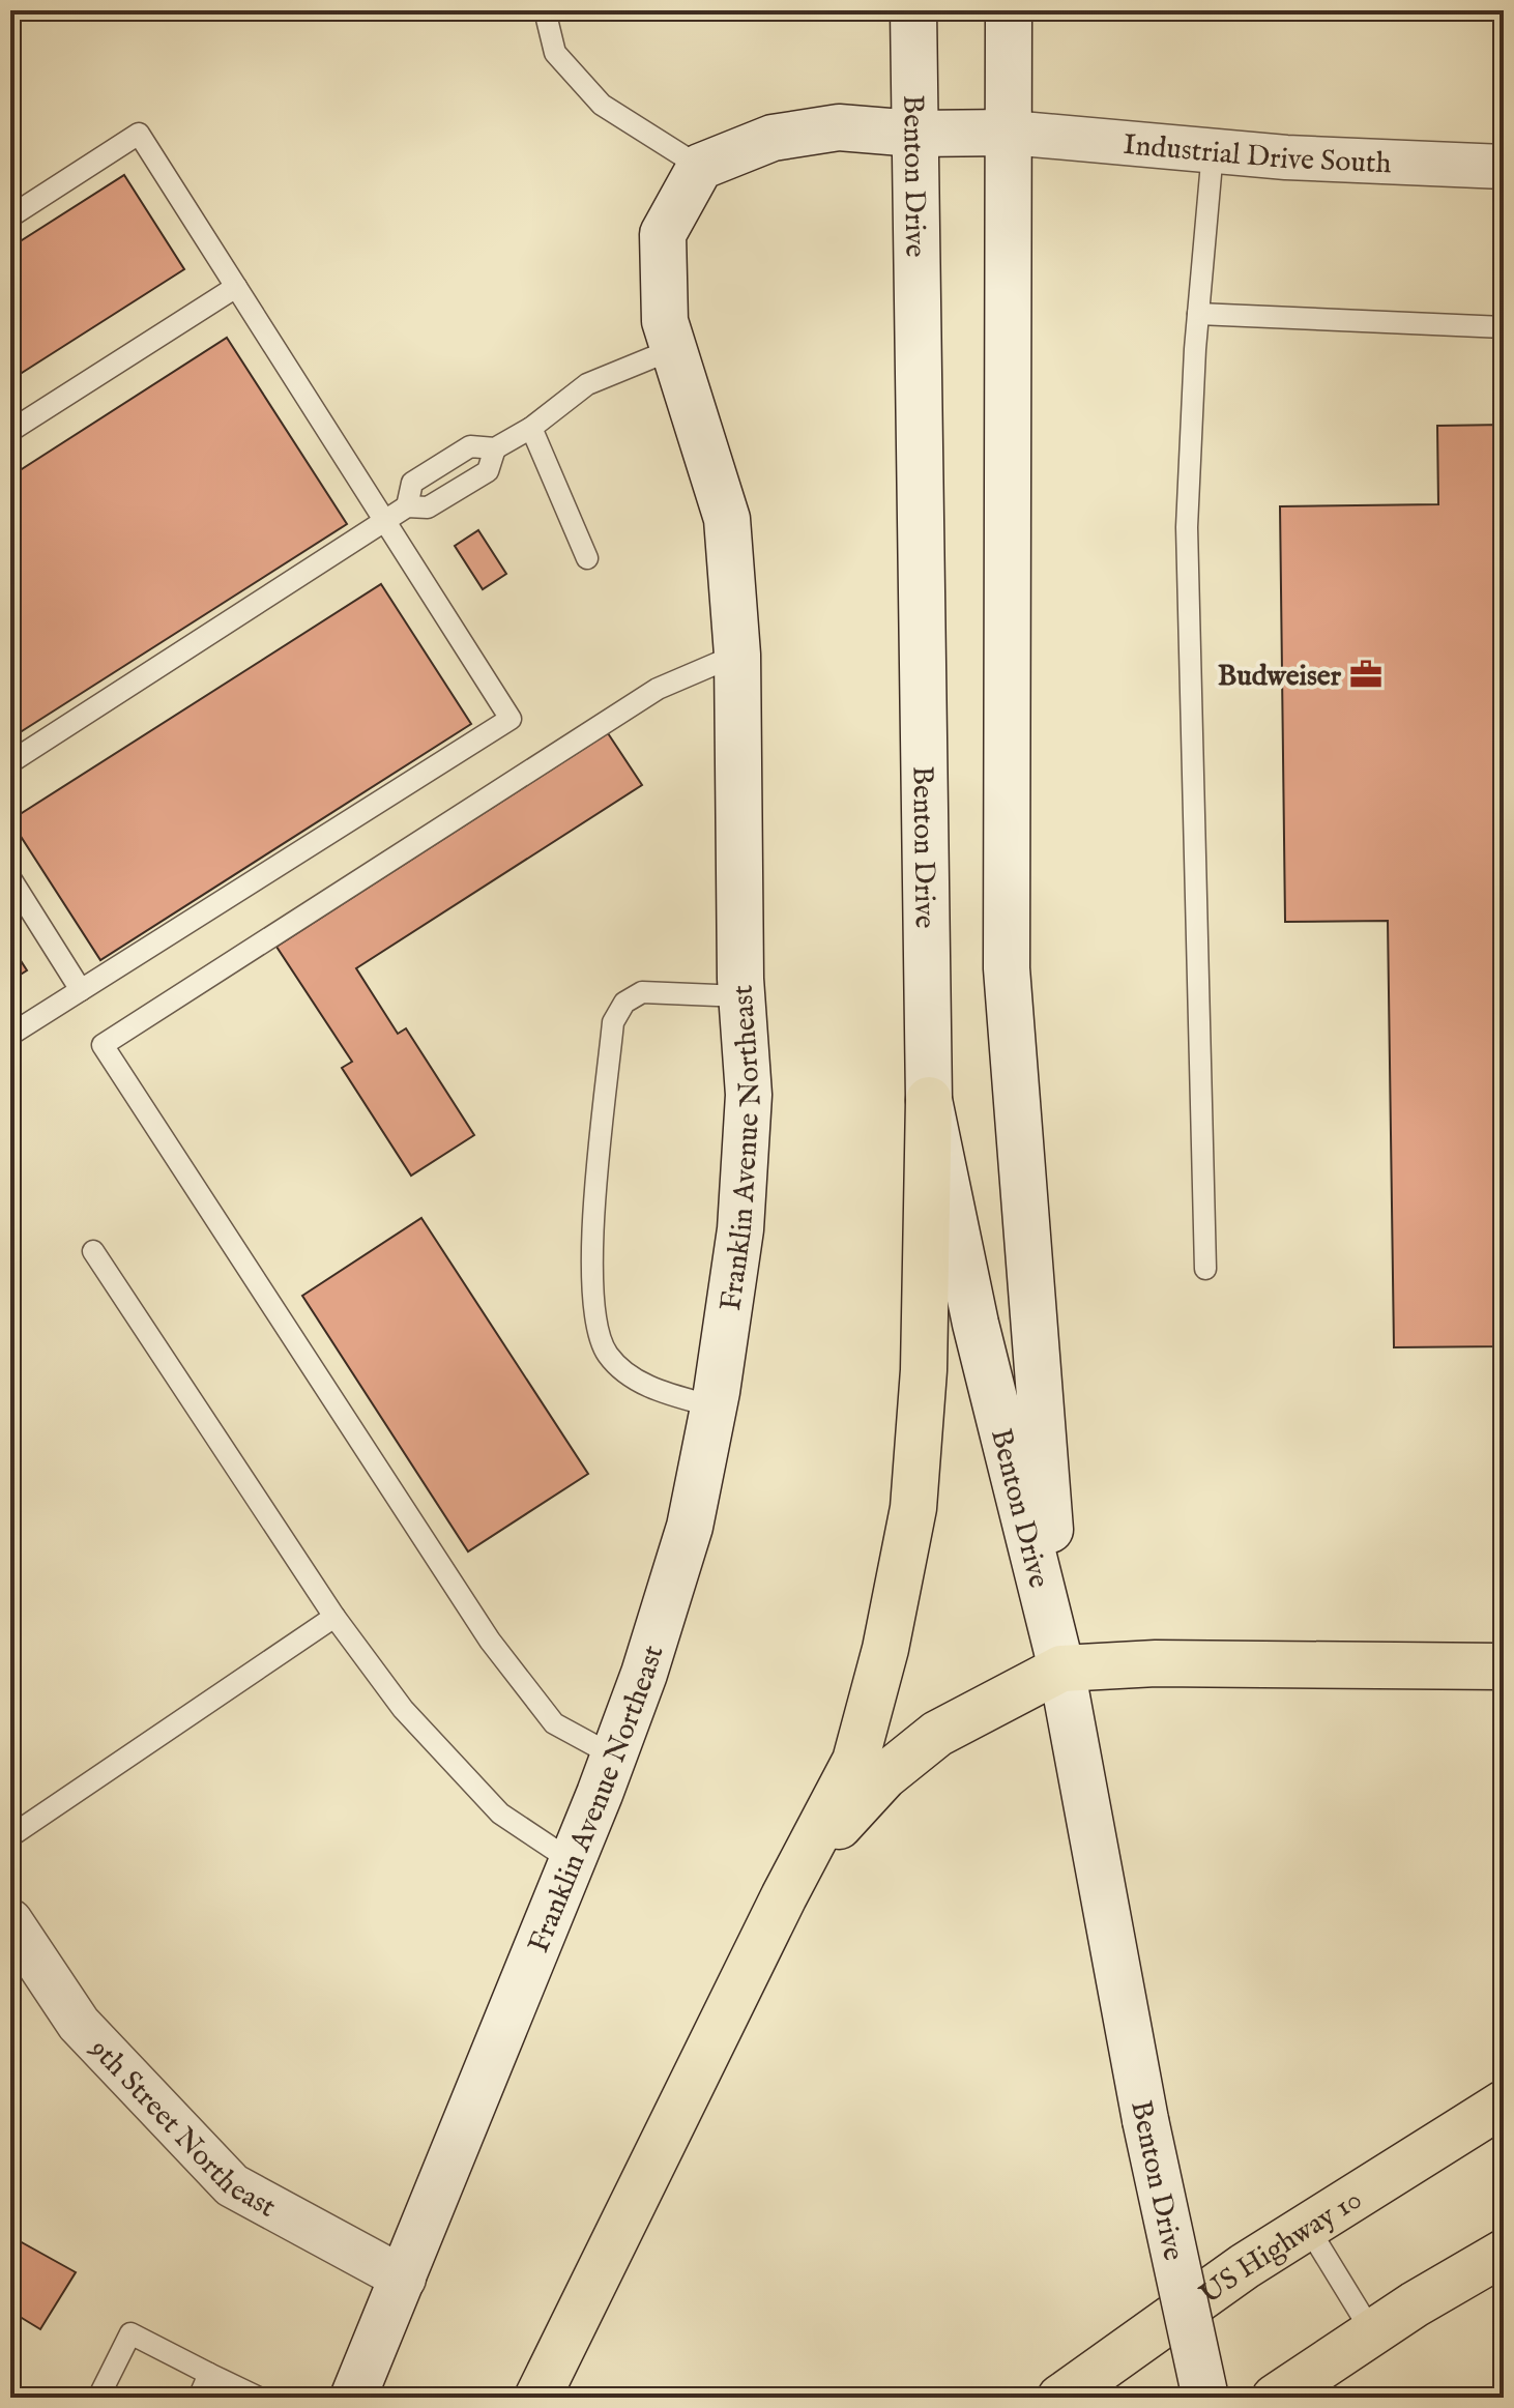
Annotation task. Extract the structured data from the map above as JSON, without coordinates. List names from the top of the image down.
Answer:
{
  "streets": {
    "highway": ["US Highway 10"],
    "main road": ["Benton Drive", "Franklin Avenue Northeast"],
    "street": ["Industrial Drive South", "9th Street Northeast"]
  },
  "crossings": [
    ["Industrial Drive South", "Benton Drive"],
    ["Franklin Avenue Northeast", "9th Street Northeast"]
  ],
  "places": {
    "office": ["Budweiser"]
  }
}
